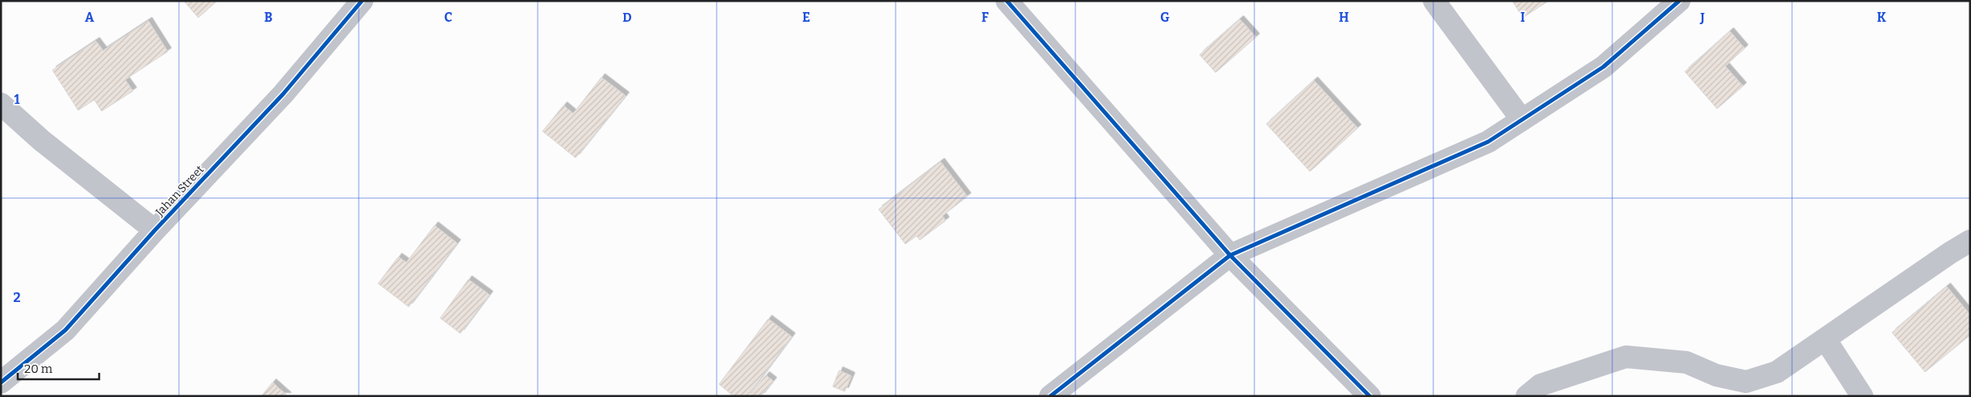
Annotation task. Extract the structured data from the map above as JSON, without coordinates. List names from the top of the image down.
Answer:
{
  "streets": {
    "street": ["Jahan Street"]
  },
  "scale_bar": "20 m",
  "grid": {
    "columns": [
      "A",
      "B",
      "C",
      "D",
      "E",
      "F",
      "G",
      "H",
      "I",
      "J",
      "K"
    ],
    "rows": ["1", "2"]
  }
}
